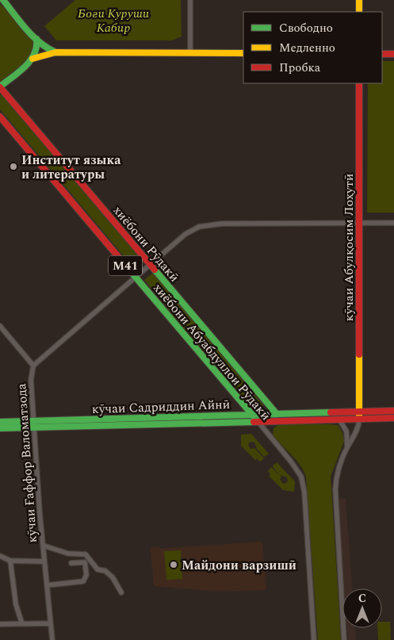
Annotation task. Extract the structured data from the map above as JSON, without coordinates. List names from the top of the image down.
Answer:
{
  "streets": {
    "main road": [
      "хиёбони Рӯдакӣ",
      "кӯчаи Абулқосим Лоҳутӣ",
      "M41",
      "хиёбони Абуабдуллои Рӯдакӣ",
      "кӯчаи Садриддин Айнӣ"
    ],
    "street": ["кӯчаи Ғаффор Валоматзода"]
  },
  "crossings": [
    ["хиёбони Рӯдакӣ", "кӯчаи Садриддин Айнӣ"],
    ["хиёбони Рӯдакӣ", "кӯчаи Ғаффор Валоматзода"],
    ["кӯчаи Абулқосим Лоҳутӣ", "кӯчаи Садриддин Айнӣ"],
    ["кӯчаи Абулқосим Лоҳутӣ", "кӯчаи Ғаффор Валоматзода"],
    ["хиёбони Абуабдуллои Рӯдакӣ", "кӯчаи Садриддин Айнӣ"],
    ["хиёбони Абуабдуллои Рӯдакӣ", "кӯчаи Ғаффор Валоматзода"],
    ["кӯчаи Садриддин Айнӣ", "кӯчаи Ғаффор Валоматзода"]
  ],
  "parks": ["Боғи Куруши Кабир"],
  "places": ["Институт языка и литературы", "Майдони варзишӣ"],
  "legend": ["Свободно", "Медленно", "Пробка"],
  "north": "top"
}
